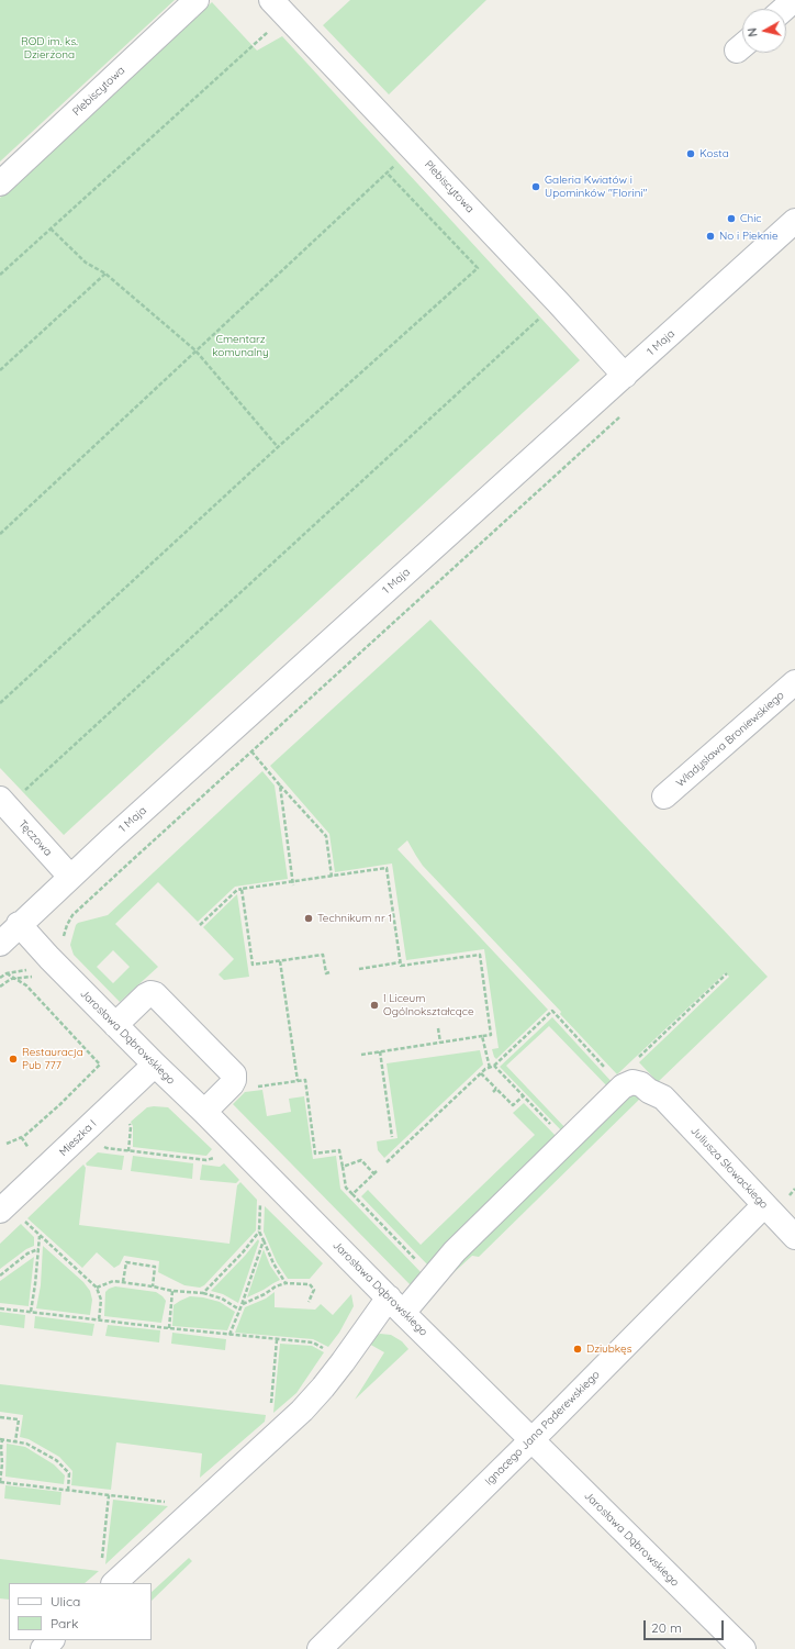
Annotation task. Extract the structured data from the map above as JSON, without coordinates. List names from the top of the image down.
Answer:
{
  "streets": {
    "street": [
      "Plebiscytowa",
      "1 Maja",
      "Władysława Broniewskiego",
      "Tęczowa",
      "Jarosława Dąbrowskiego",
      "Mieszka I",
      "Juliusza Słowackiego",
      "Ignacego Jana Paderewskiego"
    ]
  },
  "crossings": [
    ["Plebiscytowa", "1 Maja"],
    ["1 Maja", "Tęczowa"],
    ["1 Maja", "Jarosława Dąbrowskiego"],
    ["Jarosława Dąbrowskiego", "Mieszka I"],
    ["Jarosława Dąbrowskiego", "Juliusza Słowackiego"],
    ["Jarosława Dąbrowskiego", "Ignacego Jana Paderewskiego"],
    ["Juliusza Słowackiego", "Ignacego Jana Paderewskiego"]
  ],
  "parks": ["ROD im. ks. Dzierżona", "Cmentarz komunalny"],
  "places": [
    "Kosta",
    "Galeria Kwiatów i Upominków \"Florini\"",
    "Chic",
    "No i Pieknie",
    "Technikum nr 1",
    "I Liceum Ogólnokształcące",
    "Restauracja Pub 777",
    "Dziubkęs"
  ],
  "legend": ["Ulica", "Park"],
  "scale_bar": "20 m",
  "north": "left"
}
